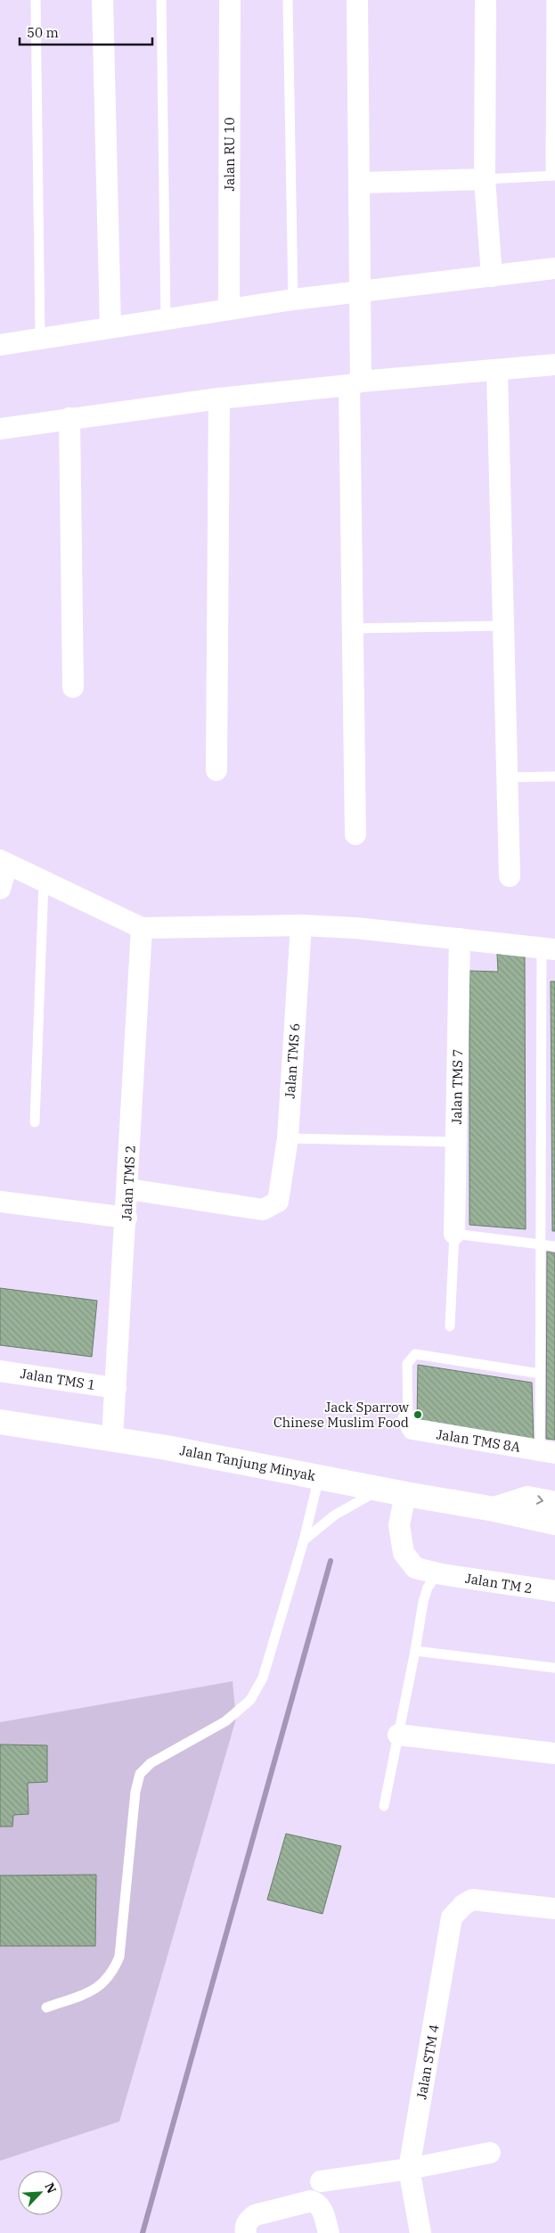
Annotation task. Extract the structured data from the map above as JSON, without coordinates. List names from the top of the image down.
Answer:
{
  "streets": {
    "main road": ["Jalan Tanjung Minyak"],
    "street": [
      "Jalan RU 10",
      "Jalan TMS 6",
      "Jalan TMS 7",
      "Jalan TMS 2",
      "Jalan TMS 1",
      "Jalan TMS 8A",
      "Jalan TM 2",
      "Jalan STM 4"
    ]
  },
  "crossings": [
    ["Jalan TMS 6", "Jalan TMS 2"],
    ["Jalan TMS 2", "Jalan TMS 1"],
    ["Jalan TMS 2", "Jalan Tanjung Minyak"],
    ["Jalan Tanjung Minyak", "Jalan TM 2"]
  ],
  "places": ["Jack Sparrow Chinese Muslim Food"],
  "scale_bar": "50 m",
  "north": "top right"
}
